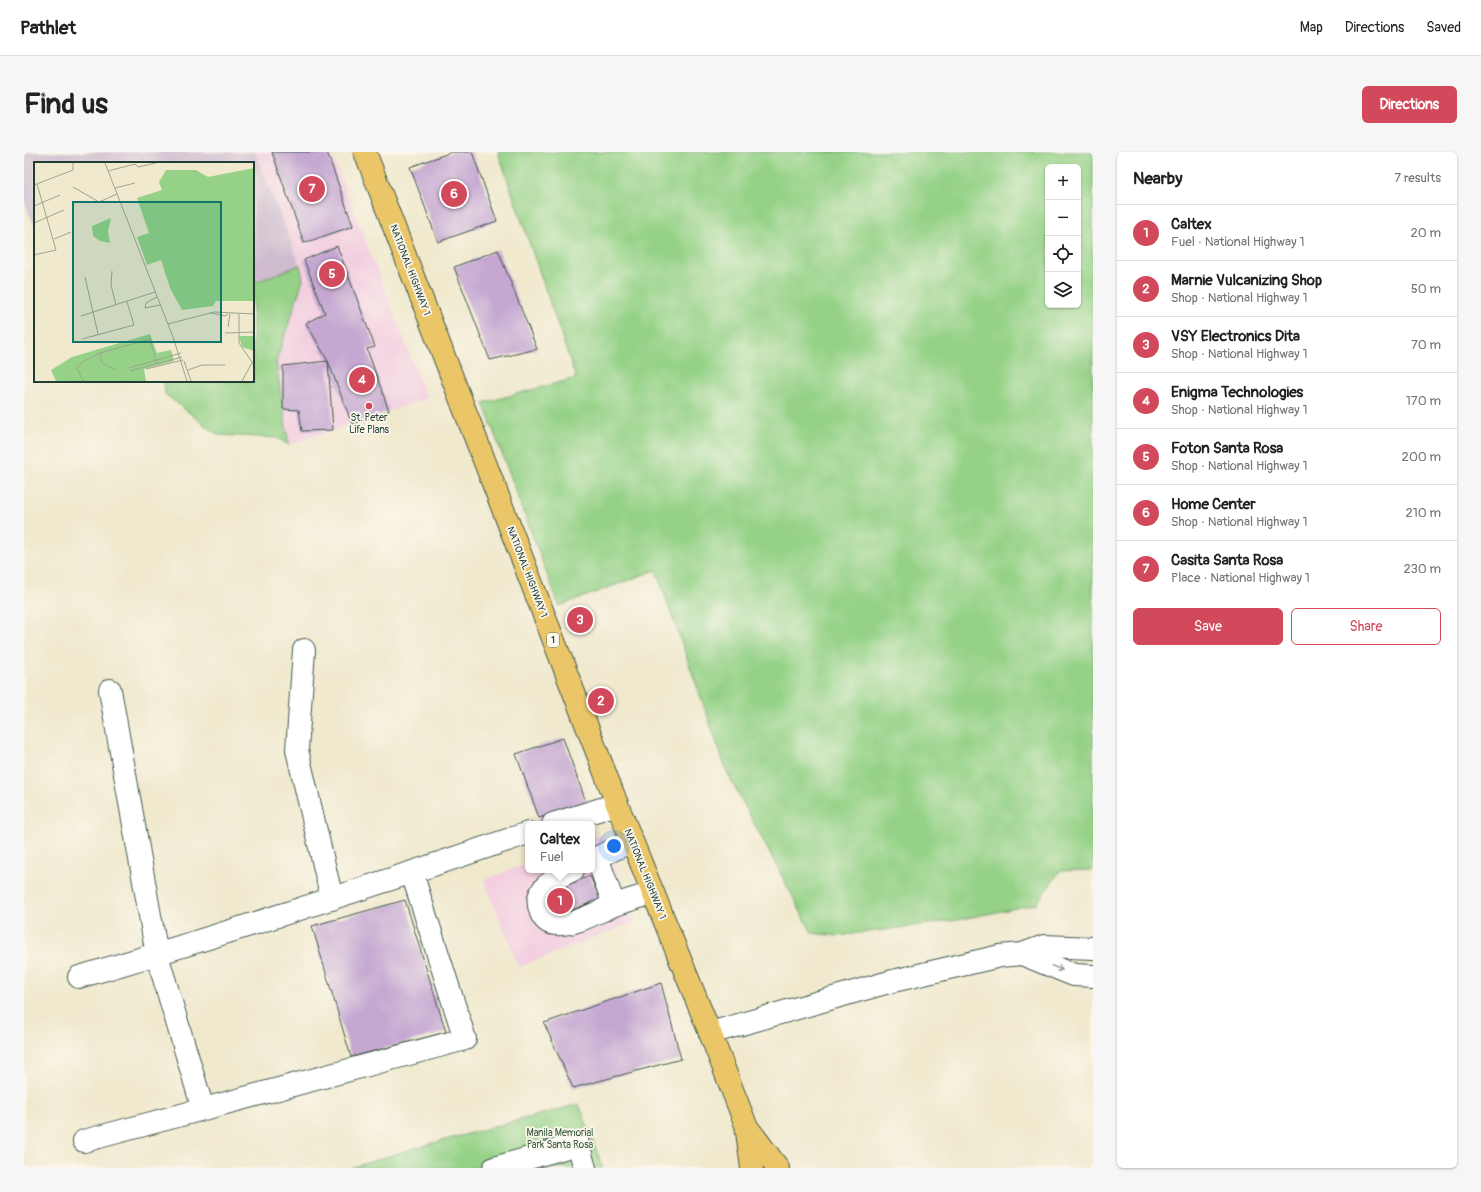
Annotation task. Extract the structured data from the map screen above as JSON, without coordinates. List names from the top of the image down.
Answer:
{
  "streets": {
    "highway": ["NATIONAL HIGHWAY 1", "1"]
  },
  "parks": ["Manila Memorial Park Santa Rosa"],
  "places": ["St. Peter Life Plans"],
  "page": {
    "header": "Pathlet",
    "nav": ["Map", "Directions", "Saved"],
    "buttons": [
      "Directions",
      ["Save", "Share"]
    ],
    "title": "Find us",
    "heading": ["Nearby", "7 results"],
    "map_buttons": ["+", "−"],
    "pins": [
      "7",
      "6",
      "5",
      "4",
      "3",
      "2",
      "1"
    ],
    "list": [
      {
        "mark": "1",
        "name": "Caltex",
        "note": "Fuel · National Highway 1",
        "value": "20 m"
      },
      {
        "mark": "2",
        "name": "Marnie Vulcanizing Shop",
        "note": "Shop · National Highway 1",
        "value": "50 m"
      },
      {
        "mark": "3",
        "name": "VSY Electronics Dita",
        "note": "Shop · National Highway 1",
        "value": "70 m"
      },
      {
        "mark": "4",
        "name": "Enigma Technologies",
        "note": "Shop · National Highway 1",
        "value": "170 m"
      },
      {
        "mark": "5",
        "name": "Foton Santa Rosa",
        "note": "Shop · National Highway 1",
        "value": "200 m"
      },
      {
        "mark": "6",
        "name": "Home Center",
        "note": "Shop · National Highway 1",
        "value": "210 m"
      },
      {
        "mark": "7",
        "name": "Casita Santa Rosa",
        "note": "Place · National Highway 1",
        "value": "230 m"
      }
    ],
    "popup": ["Caltex", "Fuel"]
  }
}
